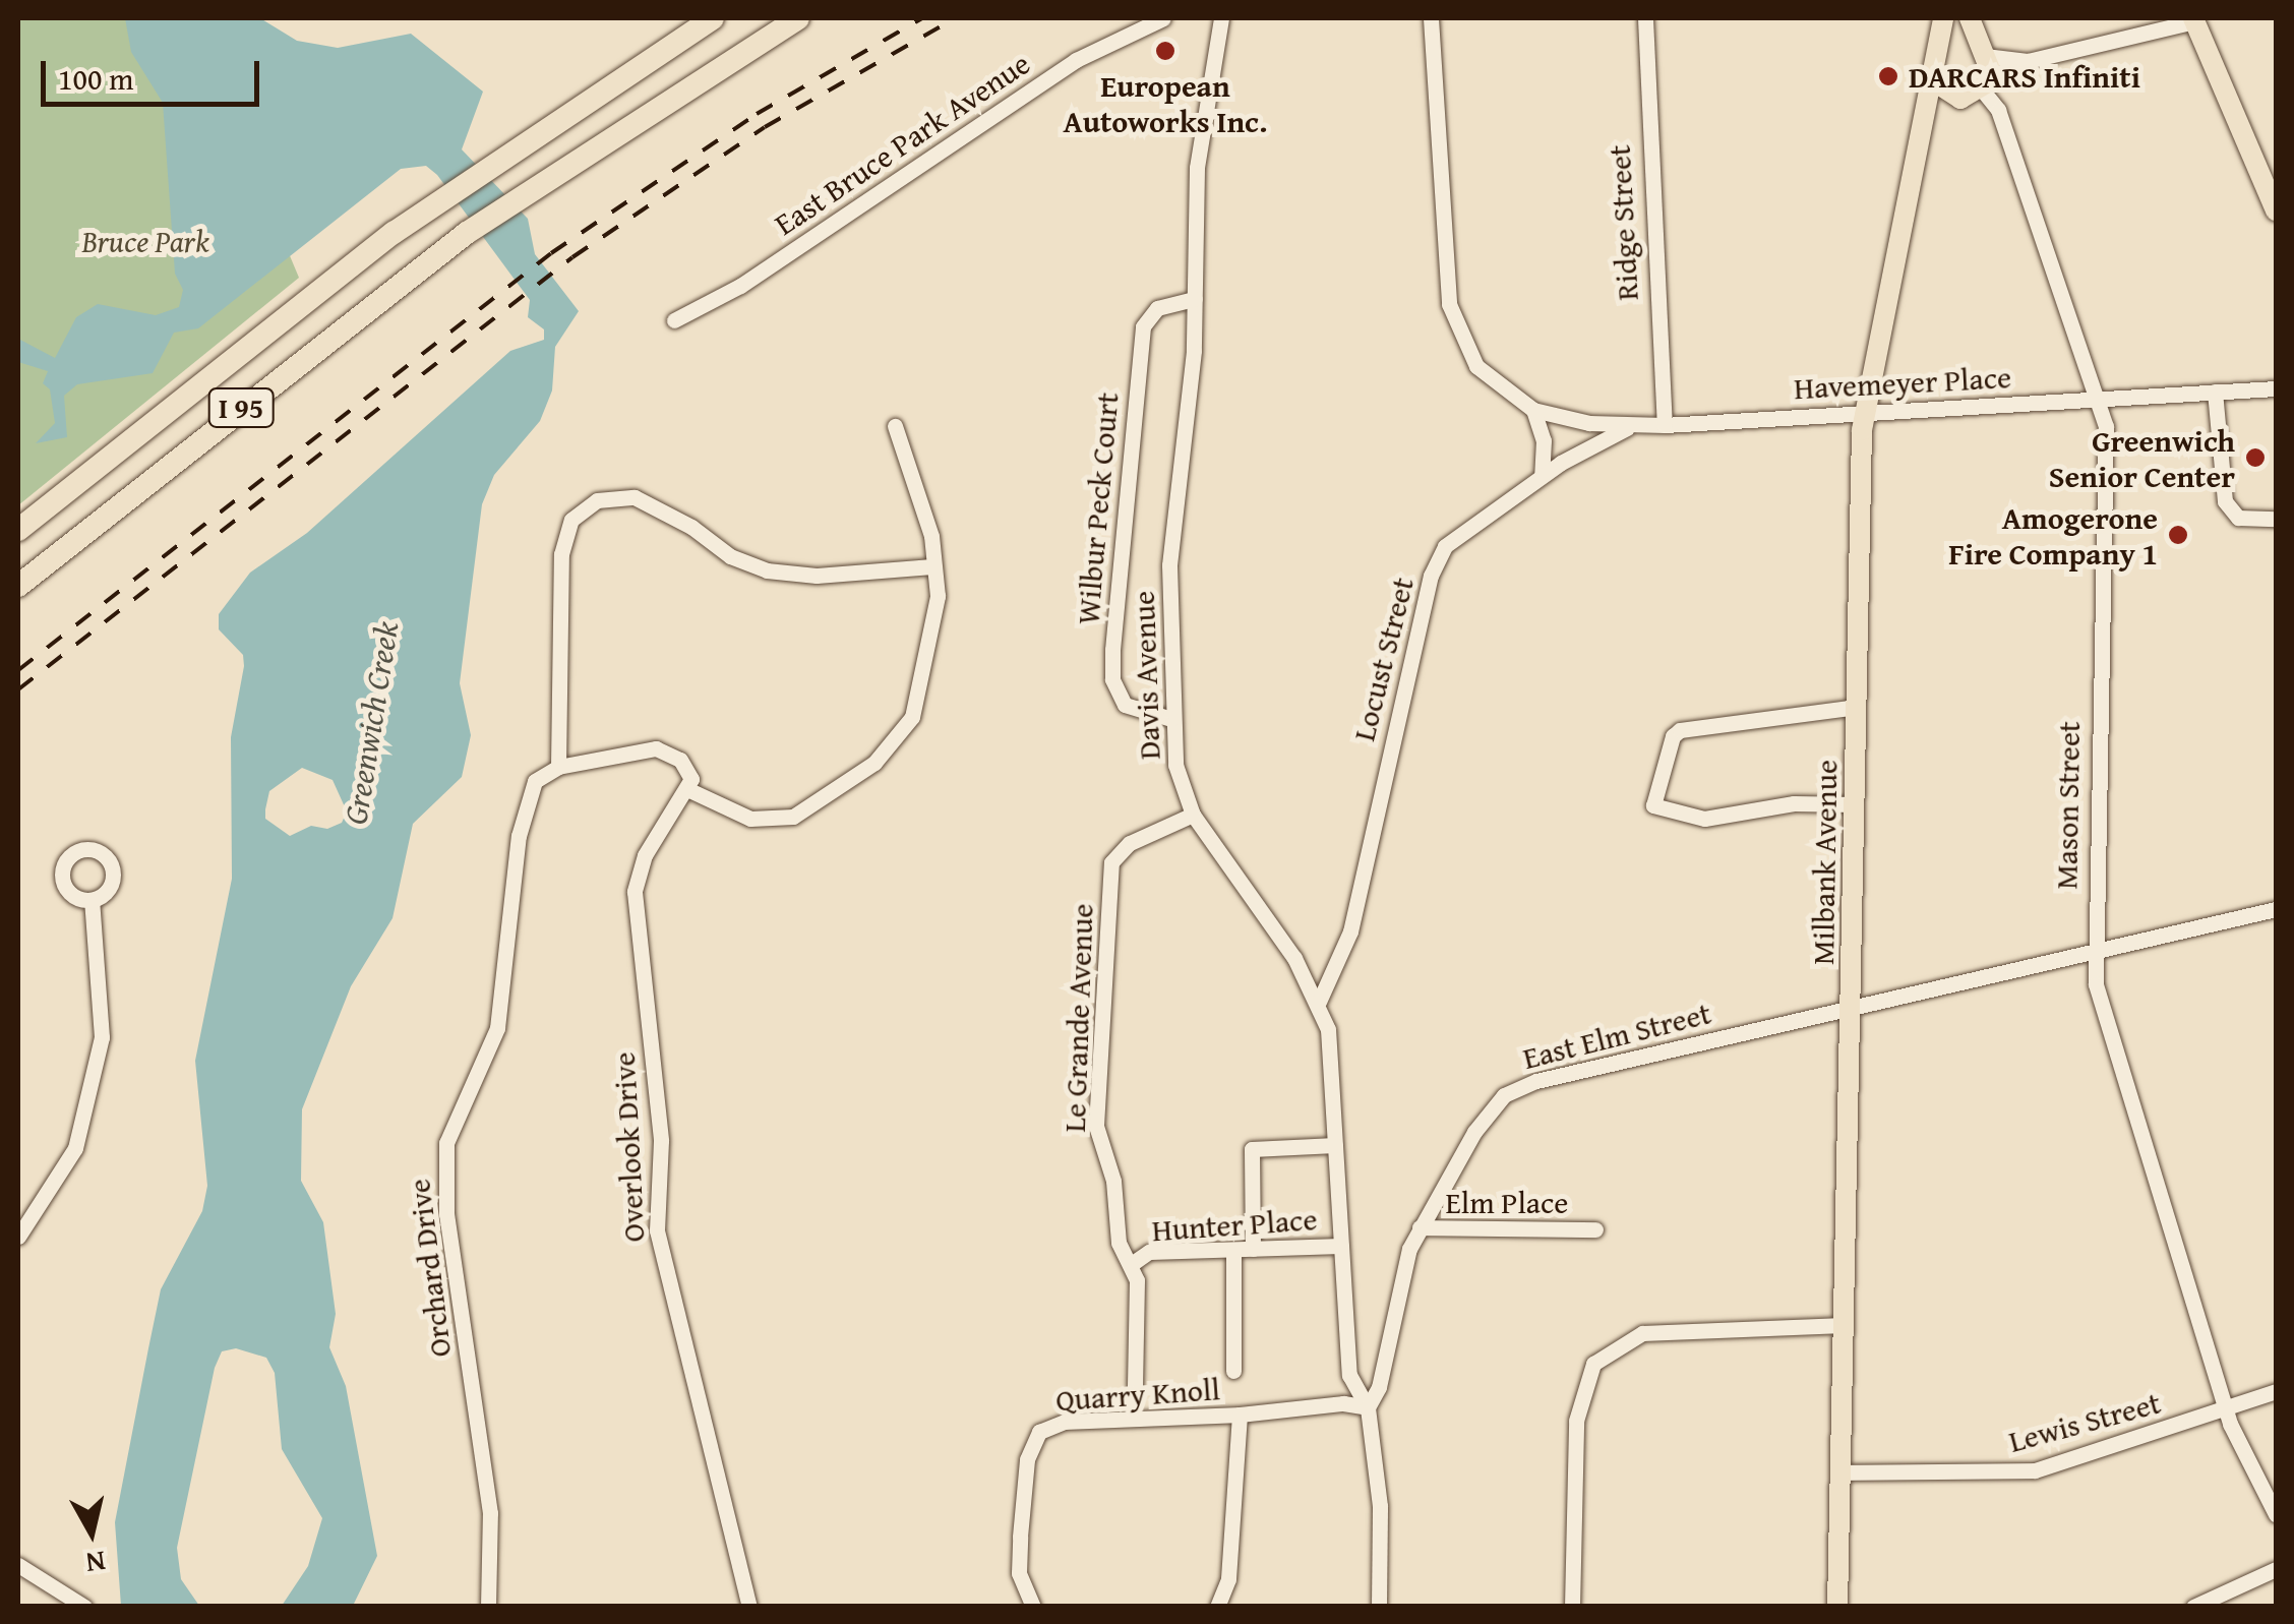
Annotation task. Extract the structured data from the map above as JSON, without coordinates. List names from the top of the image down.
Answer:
{
  "streets": {
    "highway": ["I 95"],
    "main road": ["Mason Street", "Milbank Avenue"],
    "street": [
      "East Bruce Park Avenue",
      "Ridge Street",
      "Havemeyer Place",
      "Wilbur Peck Court",
      "Locust Street",
      "Davis Avenue",
      "Le Grande Avenue",
      "East Elm Street",
      "Overlook Drive",
      "Elm Place",
      "Hunter Place",
      "Orchard Drive",
      "Quarry Knoll",
      "Lewis Street"
    ]
  },
  "crossings": [
    ["Ridge Street", "Havemeyer Place"],
    ["Havemeyer Place", "Locust Street"],
    ["Havemeyer Place", "Mason Street"],
    ["Havemeyer Place", "Milbank Avenue"],
    ["Wilbur Peck Court", "Davis Avenue"],
    ["Locust Street", "Davis Avenue"],
    ["Davis Avenue", "Le Grande Avenue"],
    ["Davis Avenue", "East Elm Street"],
    ["Davis Avenue", "Hunter Place"],
    ["Davis Avenue", "Quarry Knoll"],
    ["Mason Street", "East Elm Street"],
    ["Mason Street", "Lewis Street"],
    ["Milbank Avenue", "East Elm Street"],
    ["Milbank Avenue", "Lewis Street"],
    ["Le Grande Avenue", "Hunter Place"],
    ["East Elm Street", "Elm Place"],
    ["East Elm Street", "Quarry Knoll"]
  ],
  "water": ["Greenwich Creek"],
  "parks": ["Bruce Park"],
  "places": [
    "European Autoworks Inc.",
    "DARCARS Infiniti",
    "Greenwich Senior Center",
    "Amogerone Fire Company 1"
  ],
  "scale_bar": "100 m",
  "north": "bottom"
}
